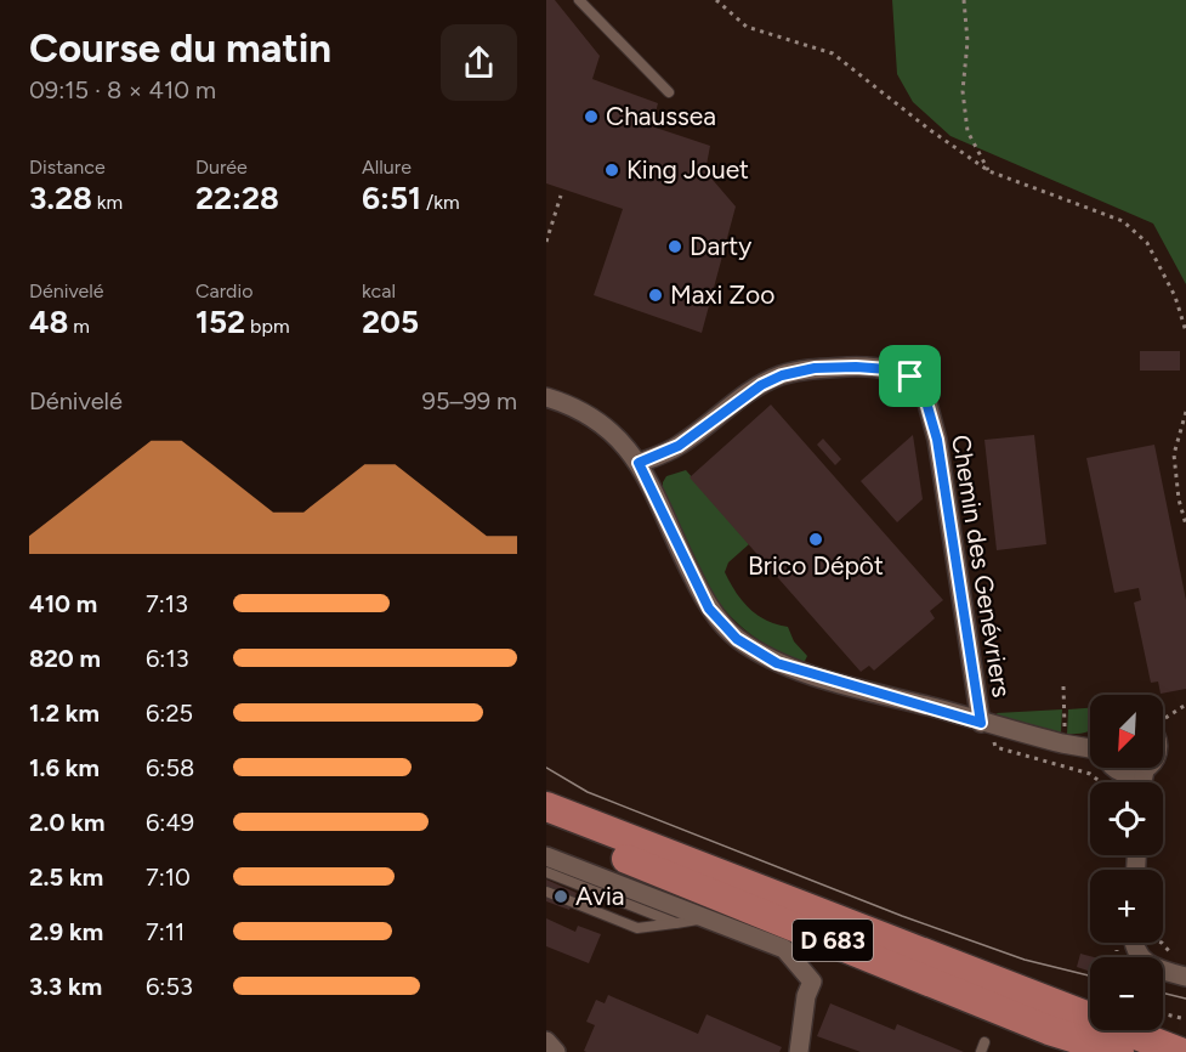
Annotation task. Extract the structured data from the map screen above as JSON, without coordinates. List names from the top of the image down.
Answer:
{
  "streets": {
    "main road": ["D 683"],
    "street": ["Chemin des Genévriers"]
  },
  "places": [
    "Chaussea",
    "King Jouet",
    "Darty",
    "Maxi Zoo",
    "Brico Dépôt",
    "Avia"
  ],
  "north": "bottom left",
  "page": {
    "heading": ["Course du matin", "09:15 · 8 × 410 m"],
    "stats": [
      ["Distance", "3.28 km"],
      ["Durée", "22:28"],
      ["Allure", "6:51 /km"],
      ["Dénivelé", "48 m"],
      ["Cardio", "152 bpm"],
      ["kcal", "205"]
    ],
    "chart": ["Dénivelé", "95–99 m"],
    "list": [
      {
        "name": "410 m",
        "note": "7:13"
      },
      {
        "name": "820 m",
        "note": "6:13"
      },
      {
        "name": "1.2 km",
        "note": "6:25"
      },
      {
        "name": "1.6 km",
        "note": "6:58"
      },
      {
        "name": "2.0 km",
        "note": "6:49"
      },
      {
        "name": "2.5 km",
        "note": "7:10"
      },
      {
        "name": "2.9 km",
        "note": "7:11"
      },
      {
        "name": "3.3 km",
        "note": "6:53"
      }
    ],
    "map_buttons": ["+", "−"]
  }
}
